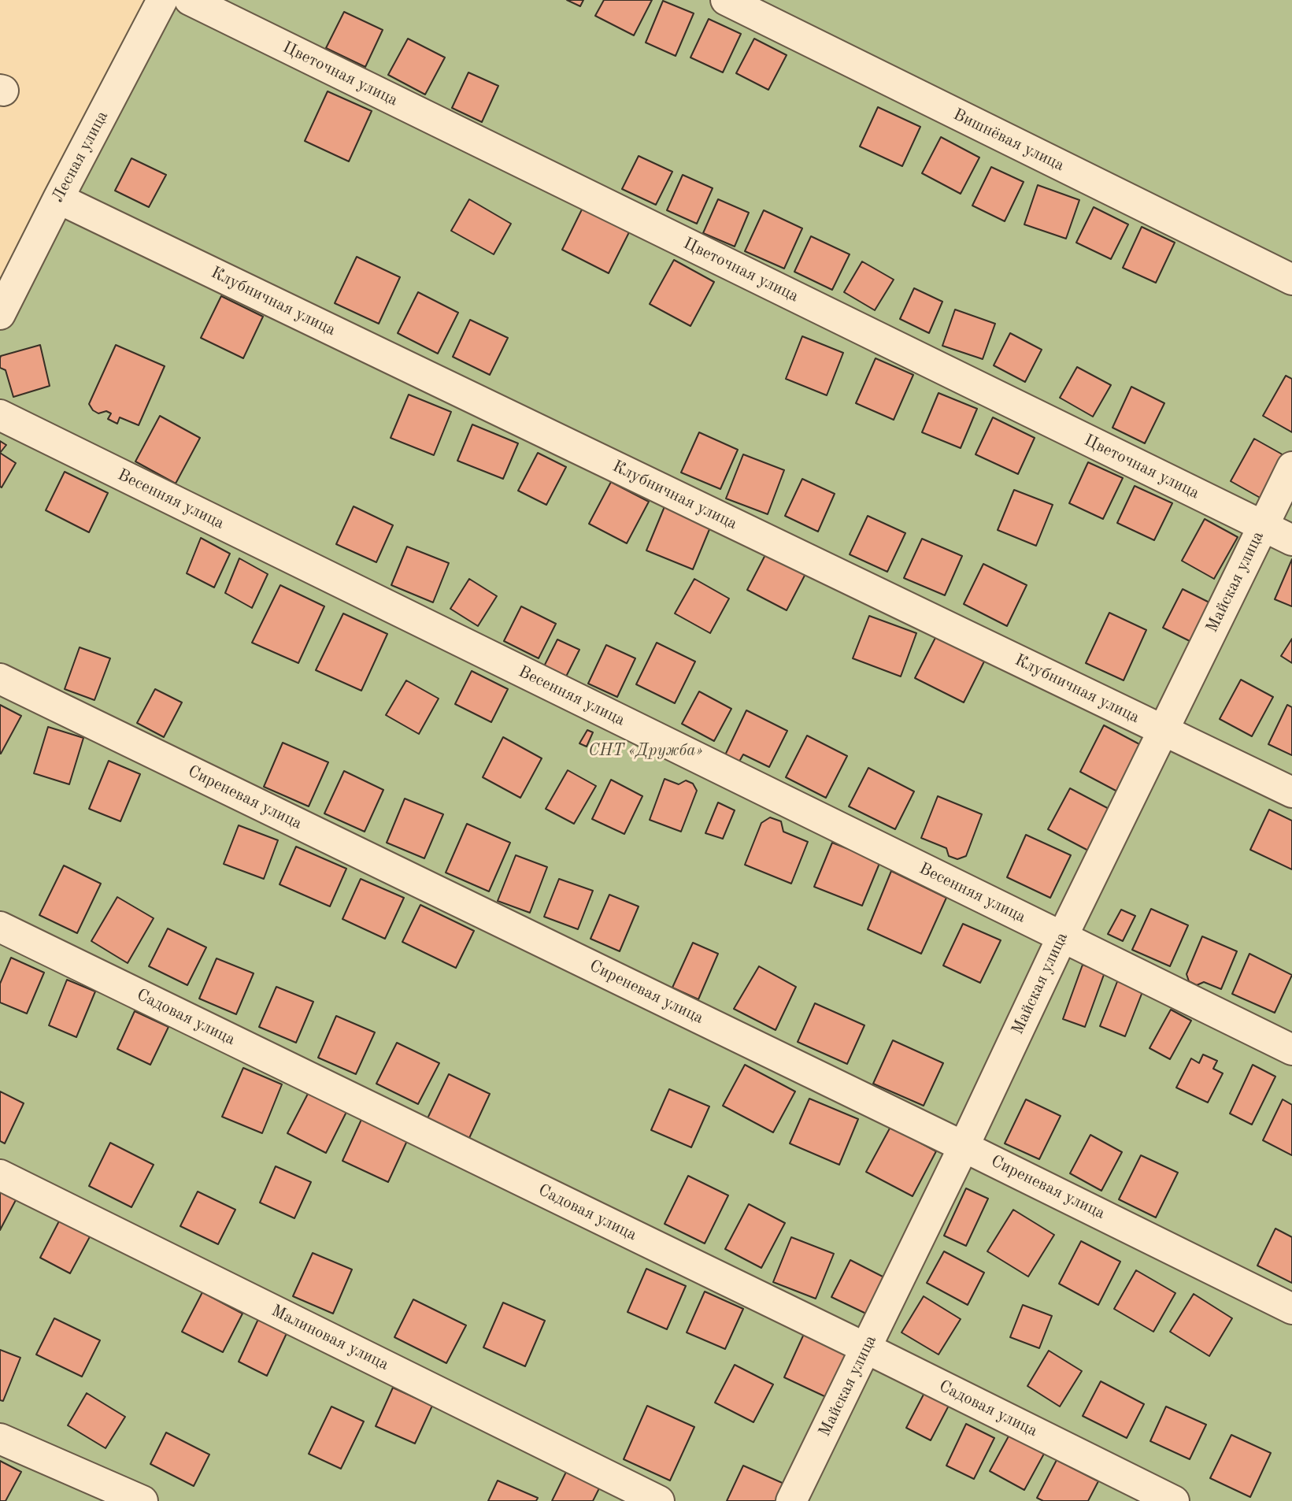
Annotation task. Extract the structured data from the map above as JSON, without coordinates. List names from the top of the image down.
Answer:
{
  "streets": {
    "street": [
      "Цветочная улица",
      "Вишнёвая улица",
      "Лесная улица",
      "Клубничная улица",
      "Весенняя улица",
      "Майская улица",
      "Сиреневая улица",
      "Садовая улица",
      "Малиновая улица"
    ]
  },
  "crossings": [
    ["Цветочная улица", "Майская улица"],
    ["Лесная улица", "Клубничная улица"],
    ["Клубничная улица", "Майская улица"],
    ["Весенняя улица", "Майская улица"],
    ["Майская улица", "Сиреневая улица"],
    ["Майская улица", "Садовая улица"]
  ],
  "parks": ["СНТ «Дружба»"]
}
